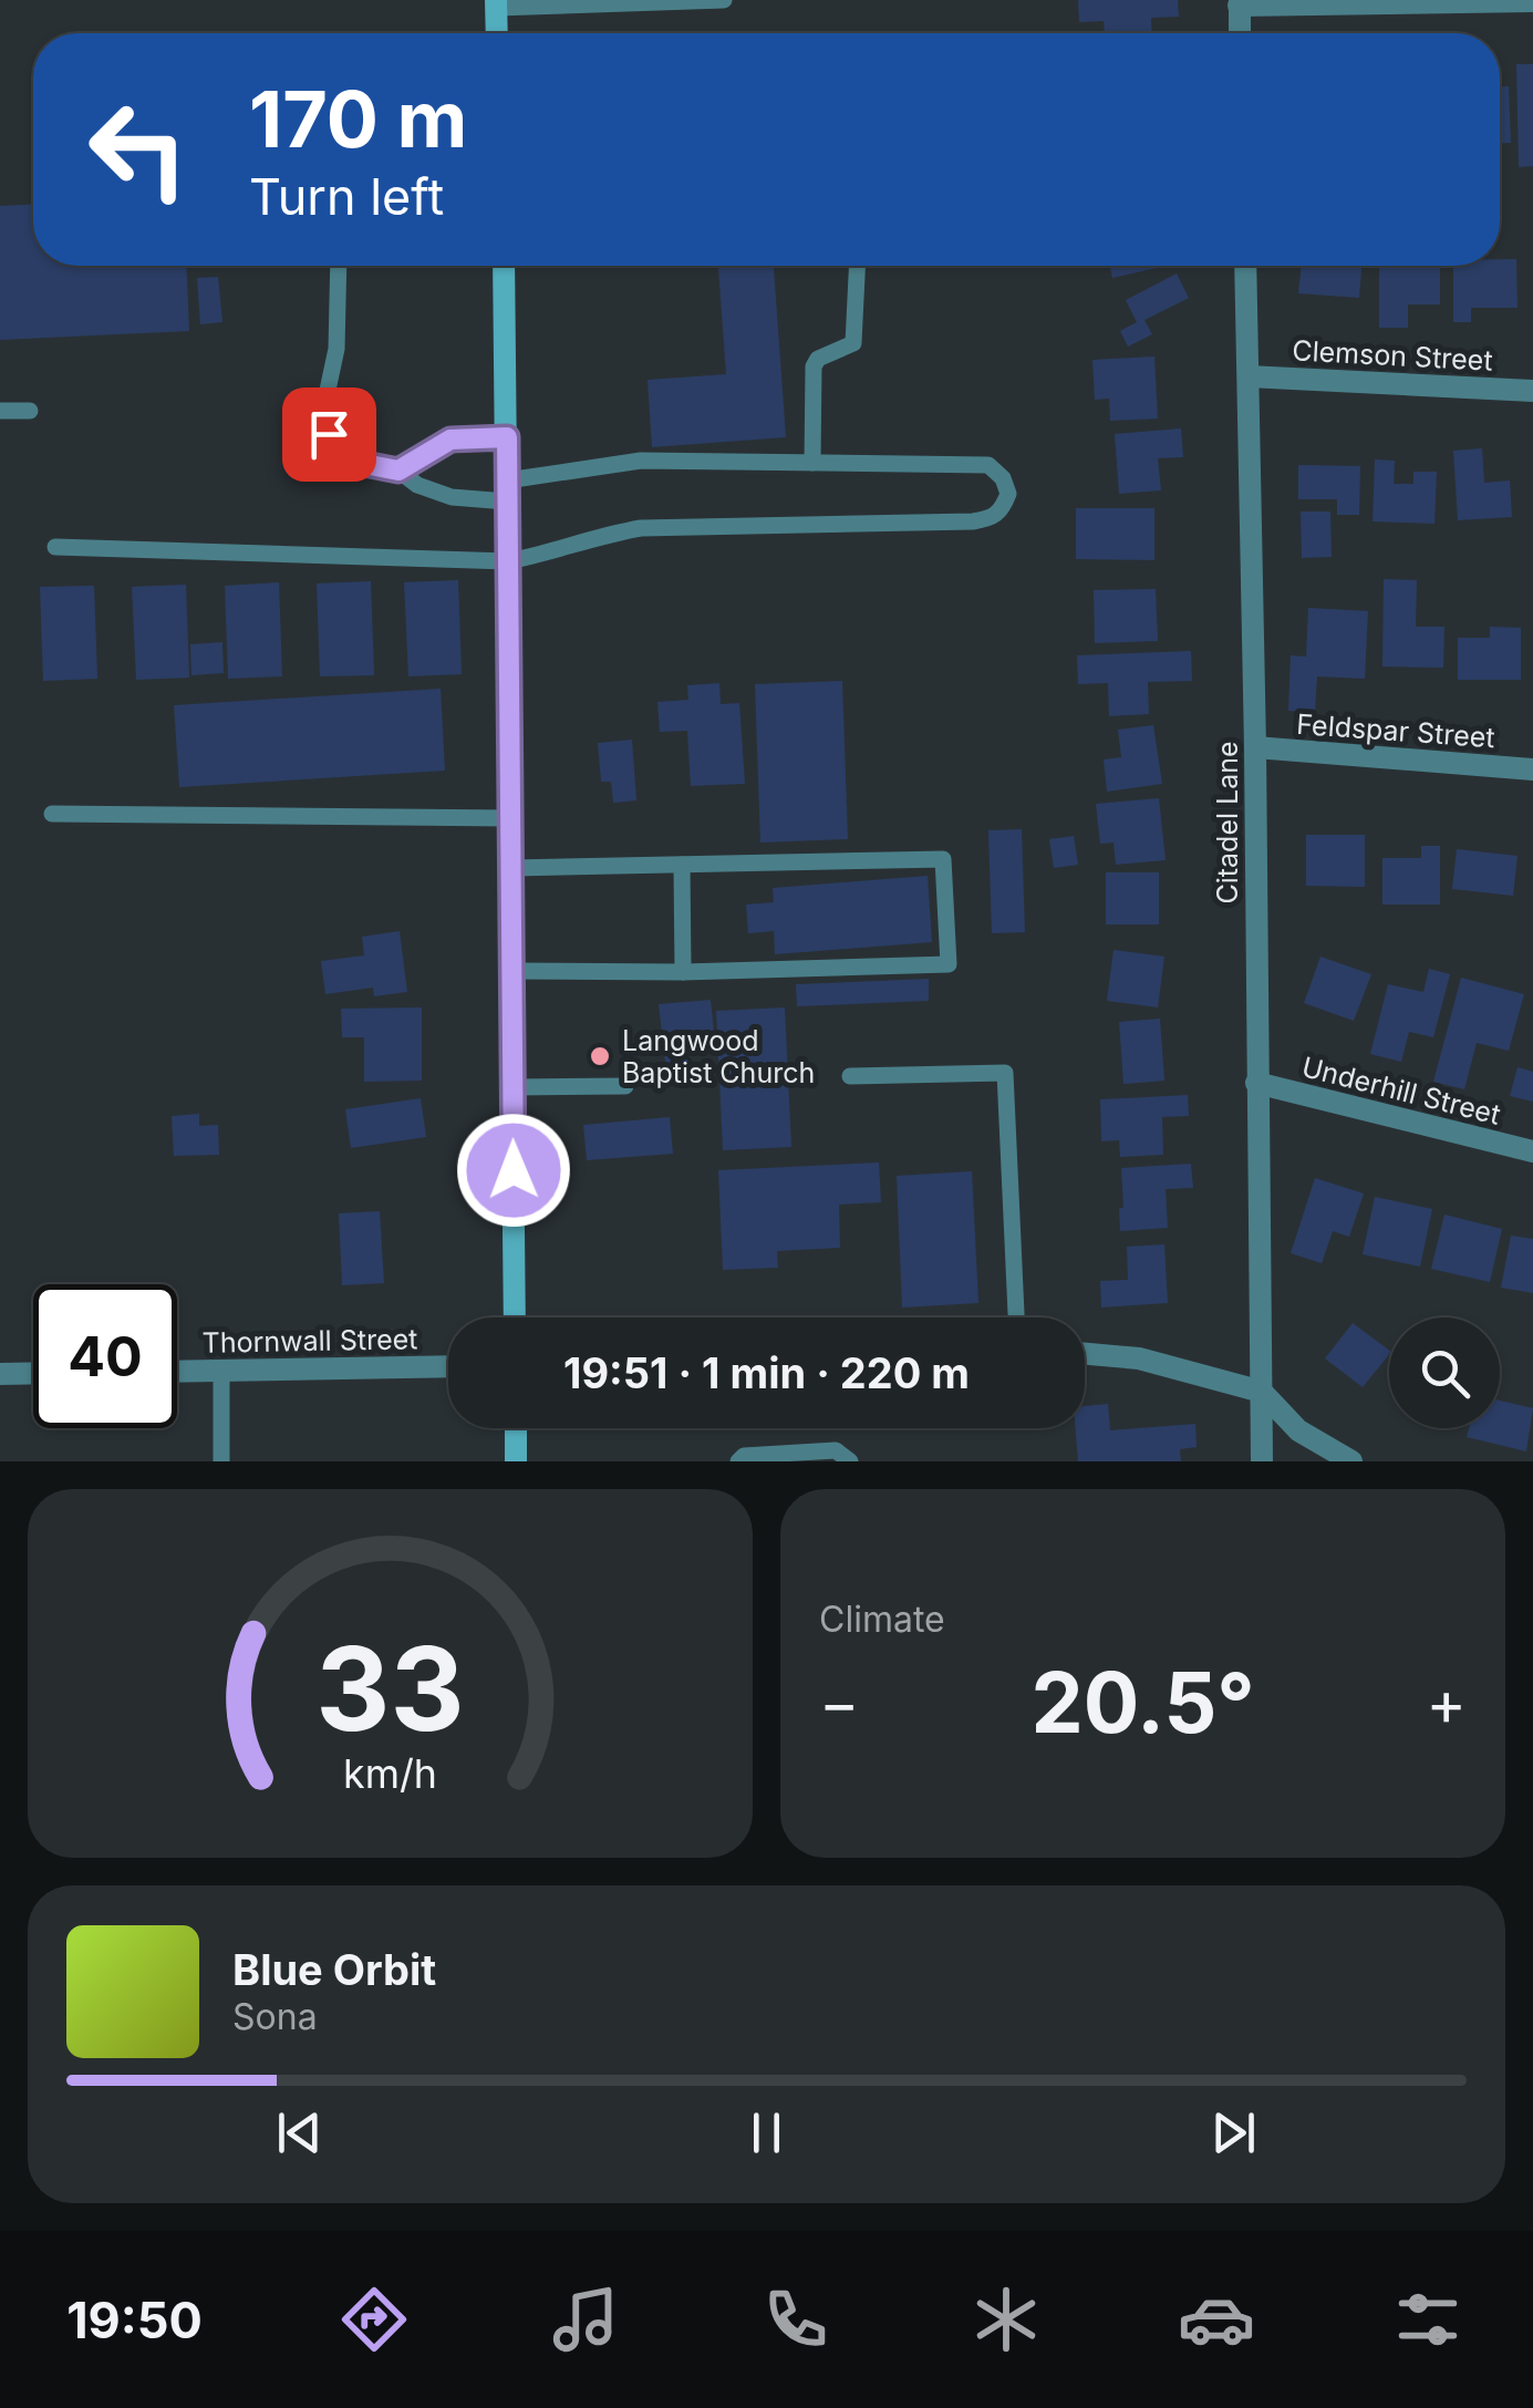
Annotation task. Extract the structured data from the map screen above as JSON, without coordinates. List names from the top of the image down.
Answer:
{
  "streets": {
    "street": [
      "Clemson Street",
      "Feldspar Street",
      "Citadel Lane",
      "Underhill Street",
      "Thornwall Street"
    ]
  },
  "crossings": [
    ["Clemson Street", "Citadel Lane"],
    ["Feldspar Street", "Citadel Lane"],
    ["Citadel Lane", "Underhill Street"]
  ],
  "places": ["Langwood Baptist Church"],
  "page": {
    "turn": ["170 m", "Turn left"],
    "limit": "40",
    "trip": "19:51 · 1 min · 220 m",
    "tile": "Climate",
    "heat": ["−", "20.5°", "+"],
    "song": ["Blue Orbit", "Sona"],
    "tabs": "19:50",
    "gauge": ["33", "km/h"]
  }
}
